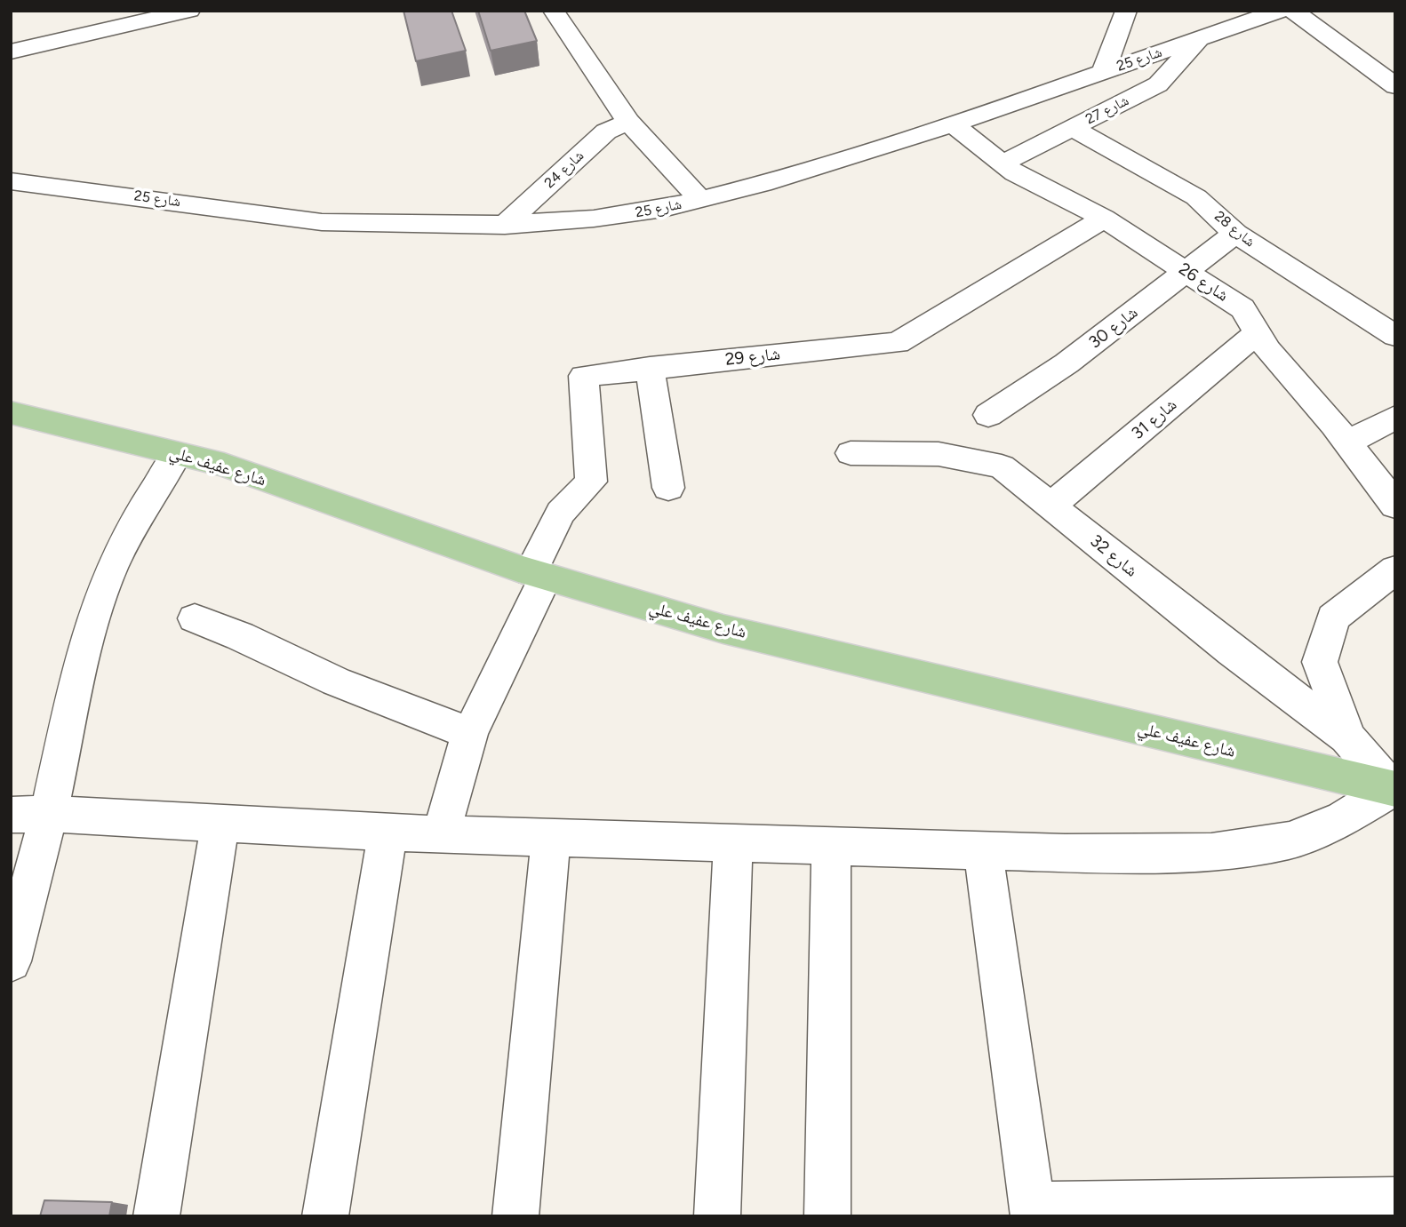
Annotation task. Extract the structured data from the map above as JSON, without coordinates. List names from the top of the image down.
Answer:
{
  "streets": {
    "main road": ["شارع عفيف علي"],
    "street": [
      "شارع 25",
      "شارع 27",
      "شارع 24",
      "شارع 28",
      "شارع 26",
      "شارع 30",
      "شارع 29",
      "شارع 31",
      "شارع 32"
    ]
  },
  "crossings": [
    ["شارع 25", "شارع 27"],
    ["شارع 25", "شارع 24"],
    ["شارع 25", "شارع 26"],
    ["شارع 27", "شارع 28"],
    ["شارع 27", "شارع 26"],
    ["شارع 28", "شارع 30"],
    ["شارع 26", "شارع 30"],
    ["شارع 26", "شارع 29"],
    ["شارع 26", "شارع 31"],
    ["شارع 29", "شارع عفيف علي"],
    ["شارع 31", "شارع 32"]
  ]
}
